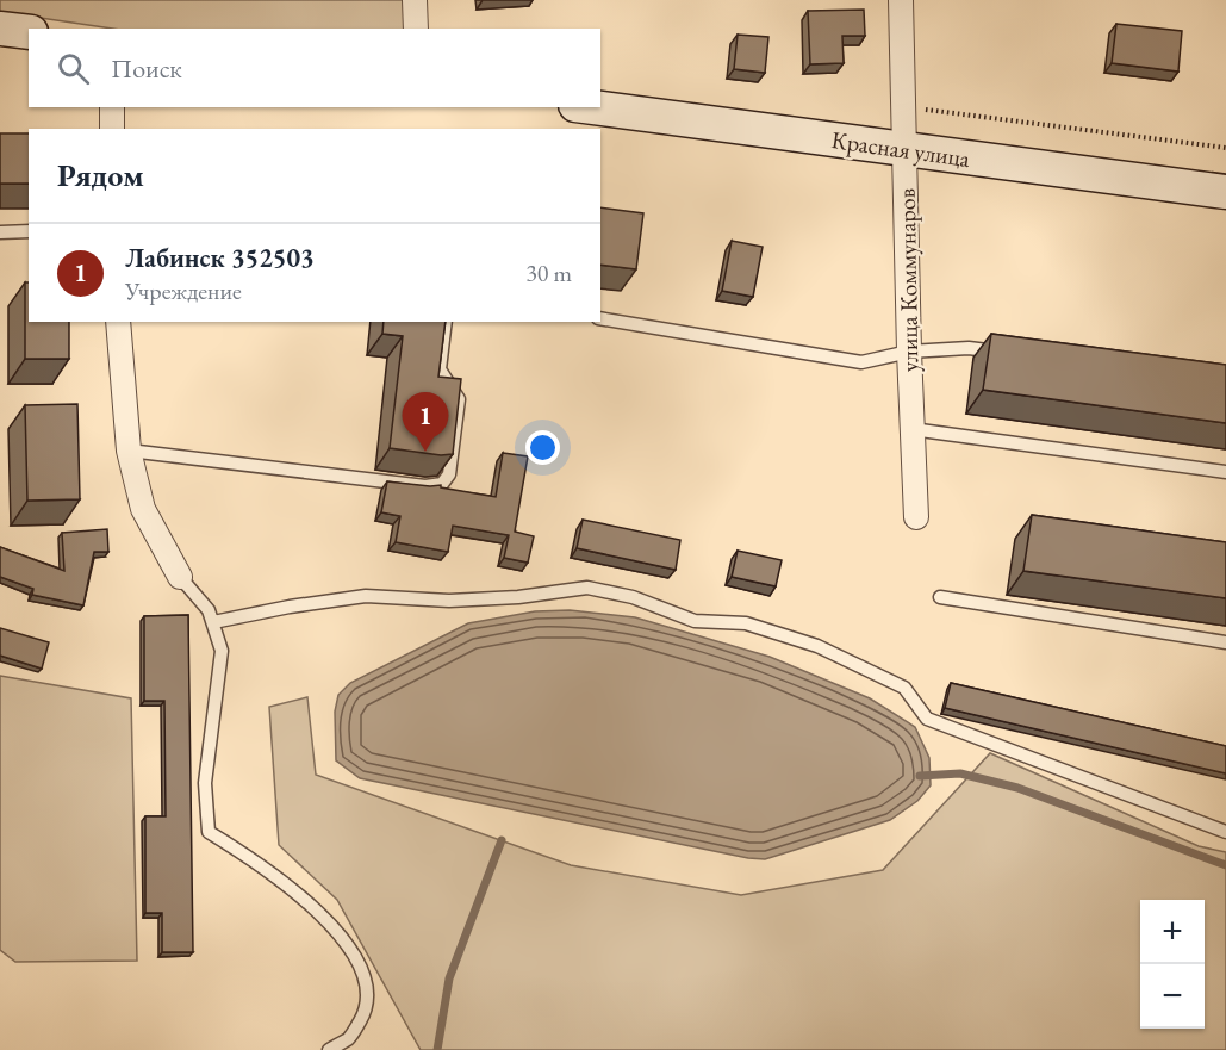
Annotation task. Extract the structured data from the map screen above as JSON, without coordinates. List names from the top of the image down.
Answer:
{
  "streets": {
    "street": ["Красная улица", "улица Коммунаров"]
  },
  "crossings": [
    ["Красная улица", "улица Коммунаров"]
  ],
  "page": {
    "search": "Поиск",
    "heading": "Рядом",
    "list": [
      {
        "mark": "1",
        "name": "Лабинск 352503",
        "note": "Учреждение",
        "value": "30 m"
      }
    ],
    "pins": "1",
    "map_buttons": ["+", "−"]
  }
}
